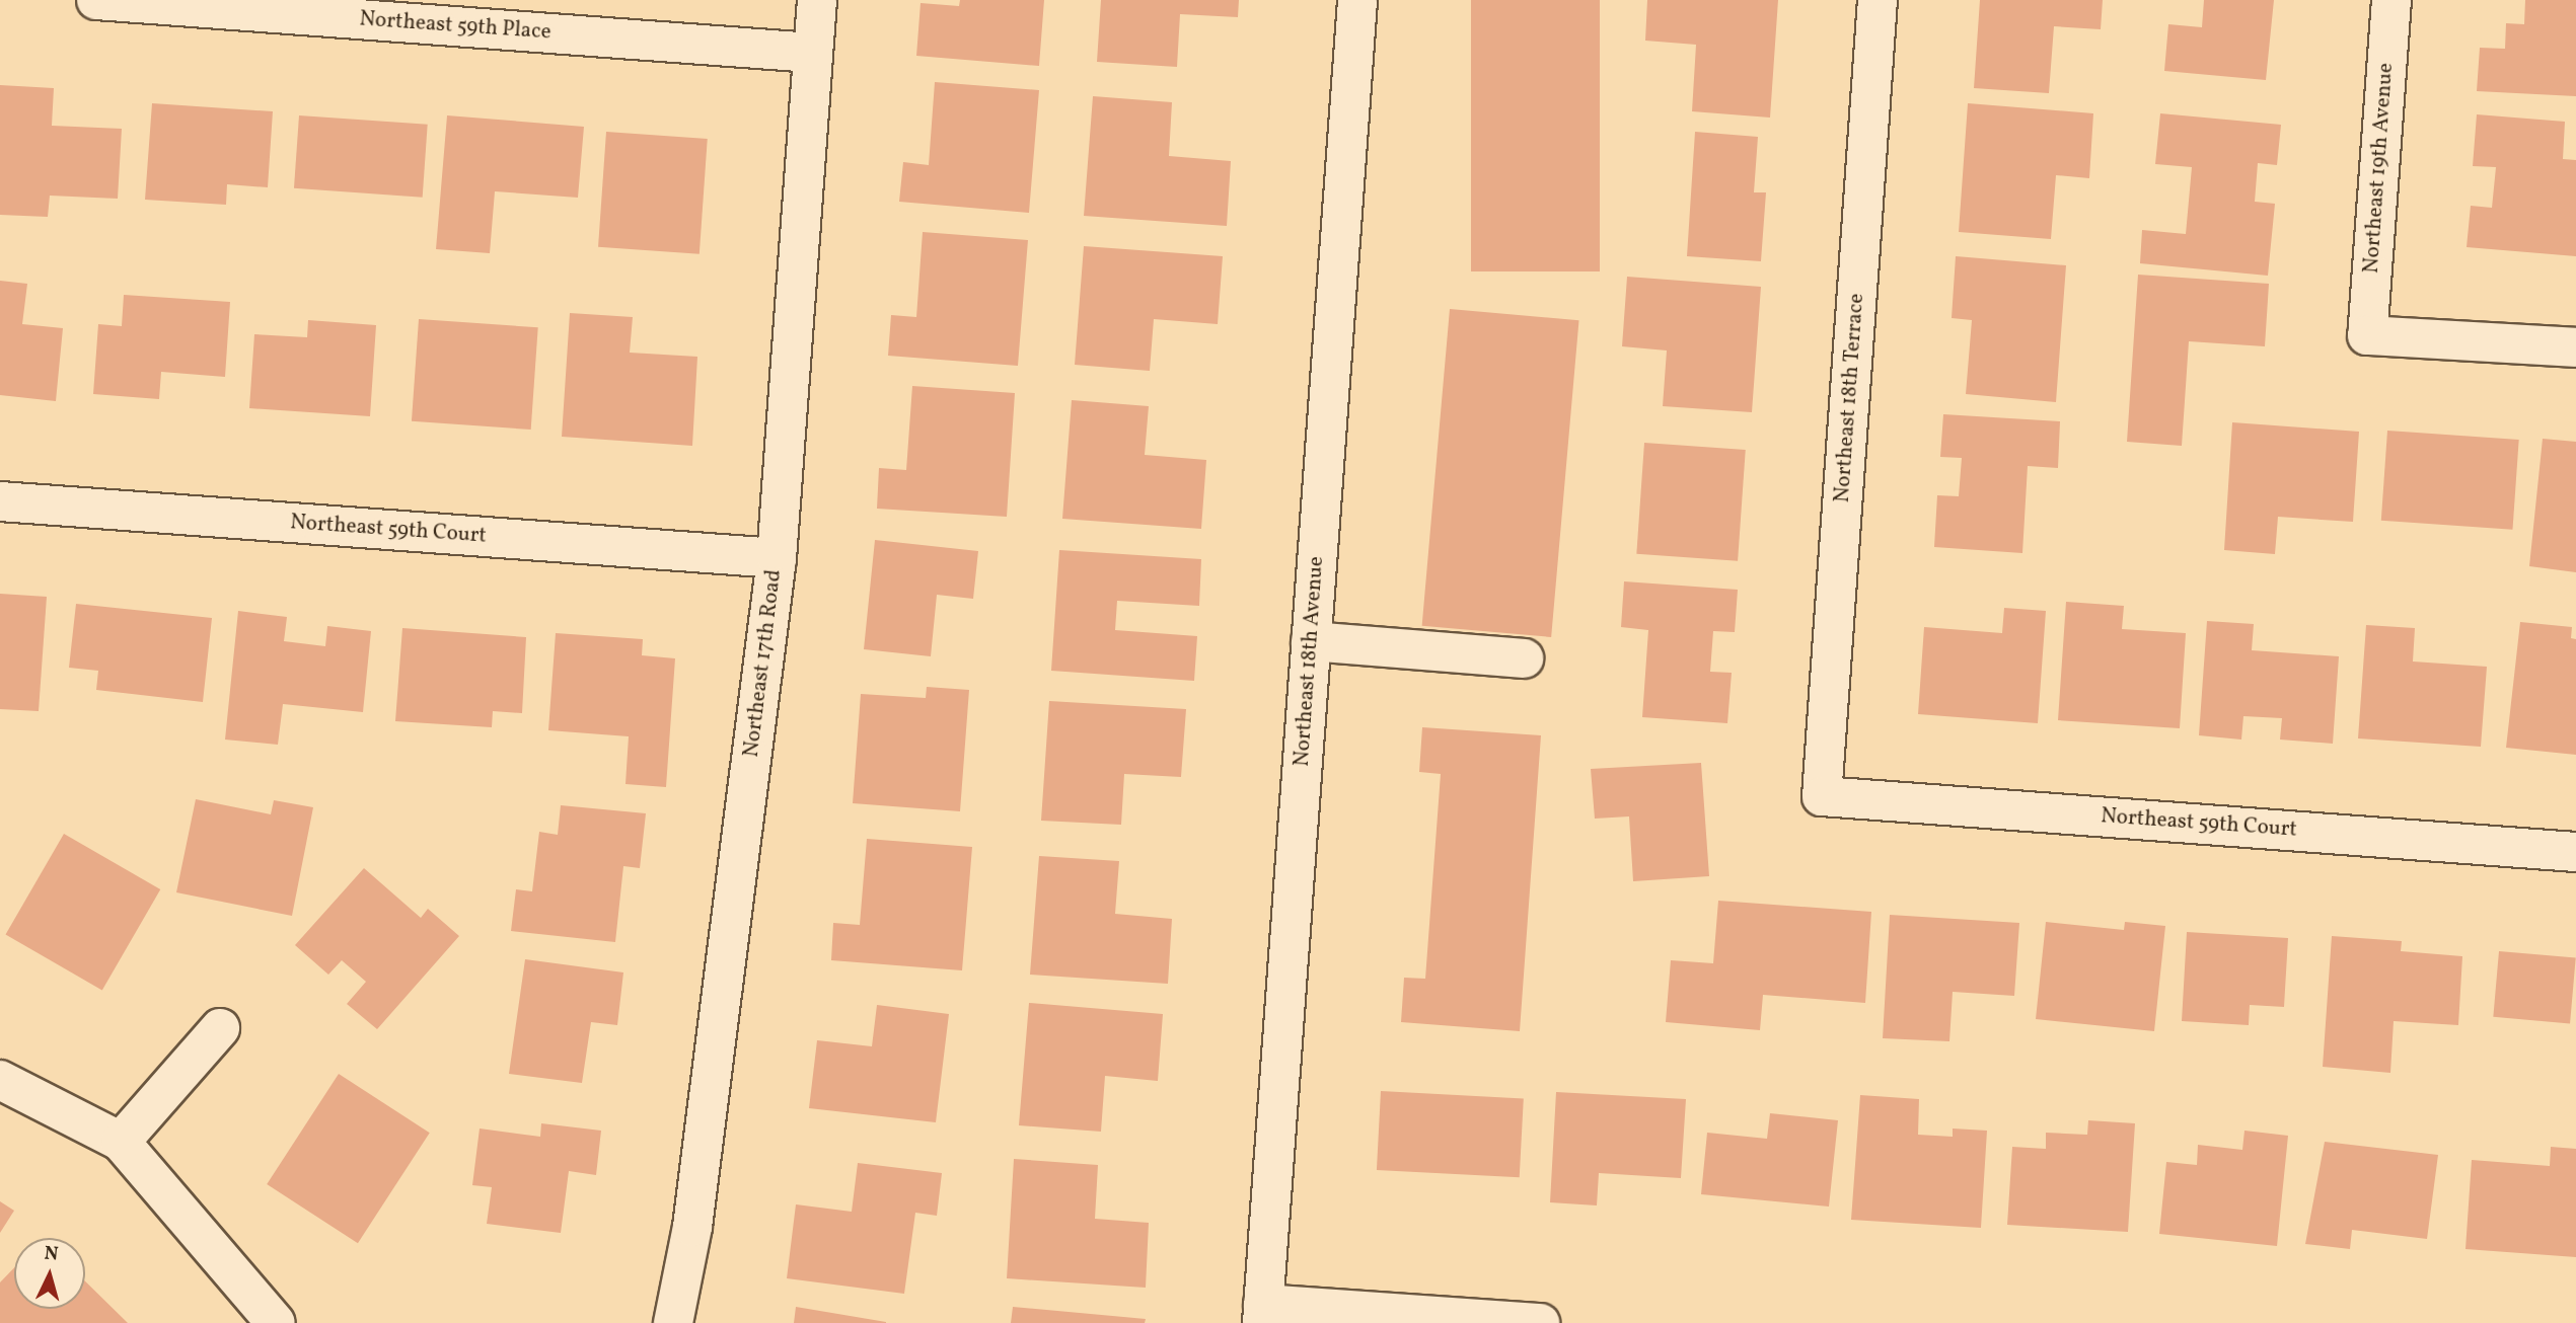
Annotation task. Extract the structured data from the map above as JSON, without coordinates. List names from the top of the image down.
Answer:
{
  "streets": {
    "street": [
      "Northeast 59th Place",
      "Northeast 19th Avenue",
      "Northeast 18th Terrace",
      "Northeast 59th Court",
      "Northeast 18th Avenue",
      "Northeast 17th Road"
    ]
  },
  "crossings": [
    ["Northeast 59th Place", "Northeast 17th Road"],
    ["Northeast 18th Terrace", "Northeast 59th Court"],
    ["Northeast 59th Court", "Northeast 17th Road"]
  ],
  "north": "top"
}
